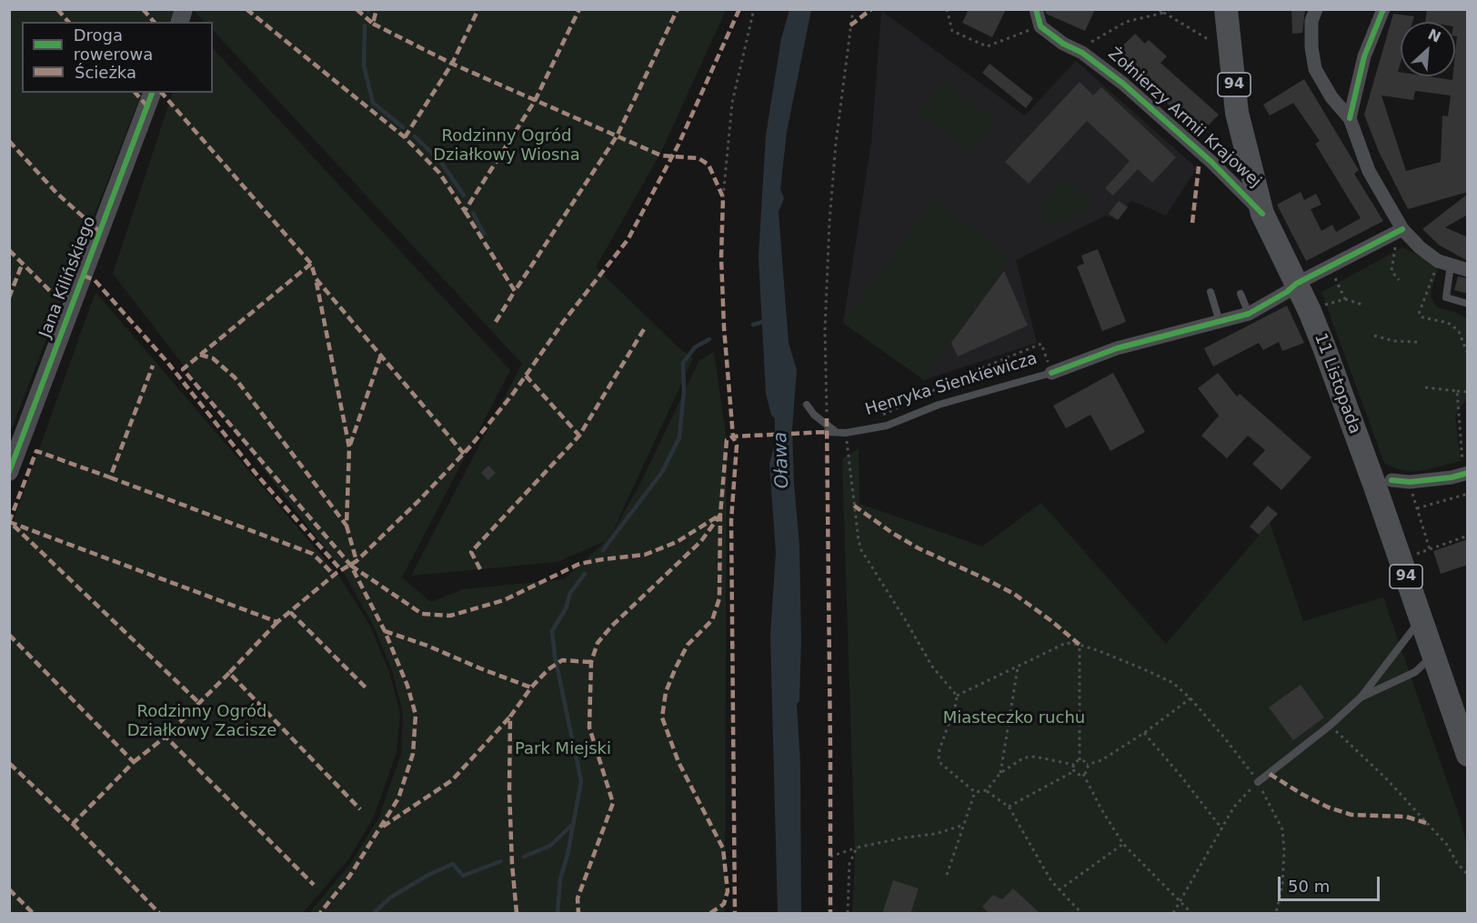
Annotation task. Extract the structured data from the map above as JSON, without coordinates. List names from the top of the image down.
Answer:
{
  "streets": {
    "main road": ["94", "11 Listopada"],
    "street": ["Żołnierzy Armii Krajowej", "Jana Kilińskiego", "Henryka Sienkiewicza"]
  },
  "crossings": [
    ["Żołnierzy Armii Krajowej", "11 Listopada"],
    ["11 Listopada", "Henryka Sienkiewicza"]
  ],
  "water": ["Oława"],
  "parks": [
    "Rodzinny Ogród Działkowy Wiosna",
    "Rodzinny Ogród Działkowy Zacisze",
    "Miasteczko ruchu",
    "Park Miejski"
  ],
  "legend": ["Droga rowerowa", "Ścieżka"],
  "scale_bar": "50 m",
  "north": "top right"
}
